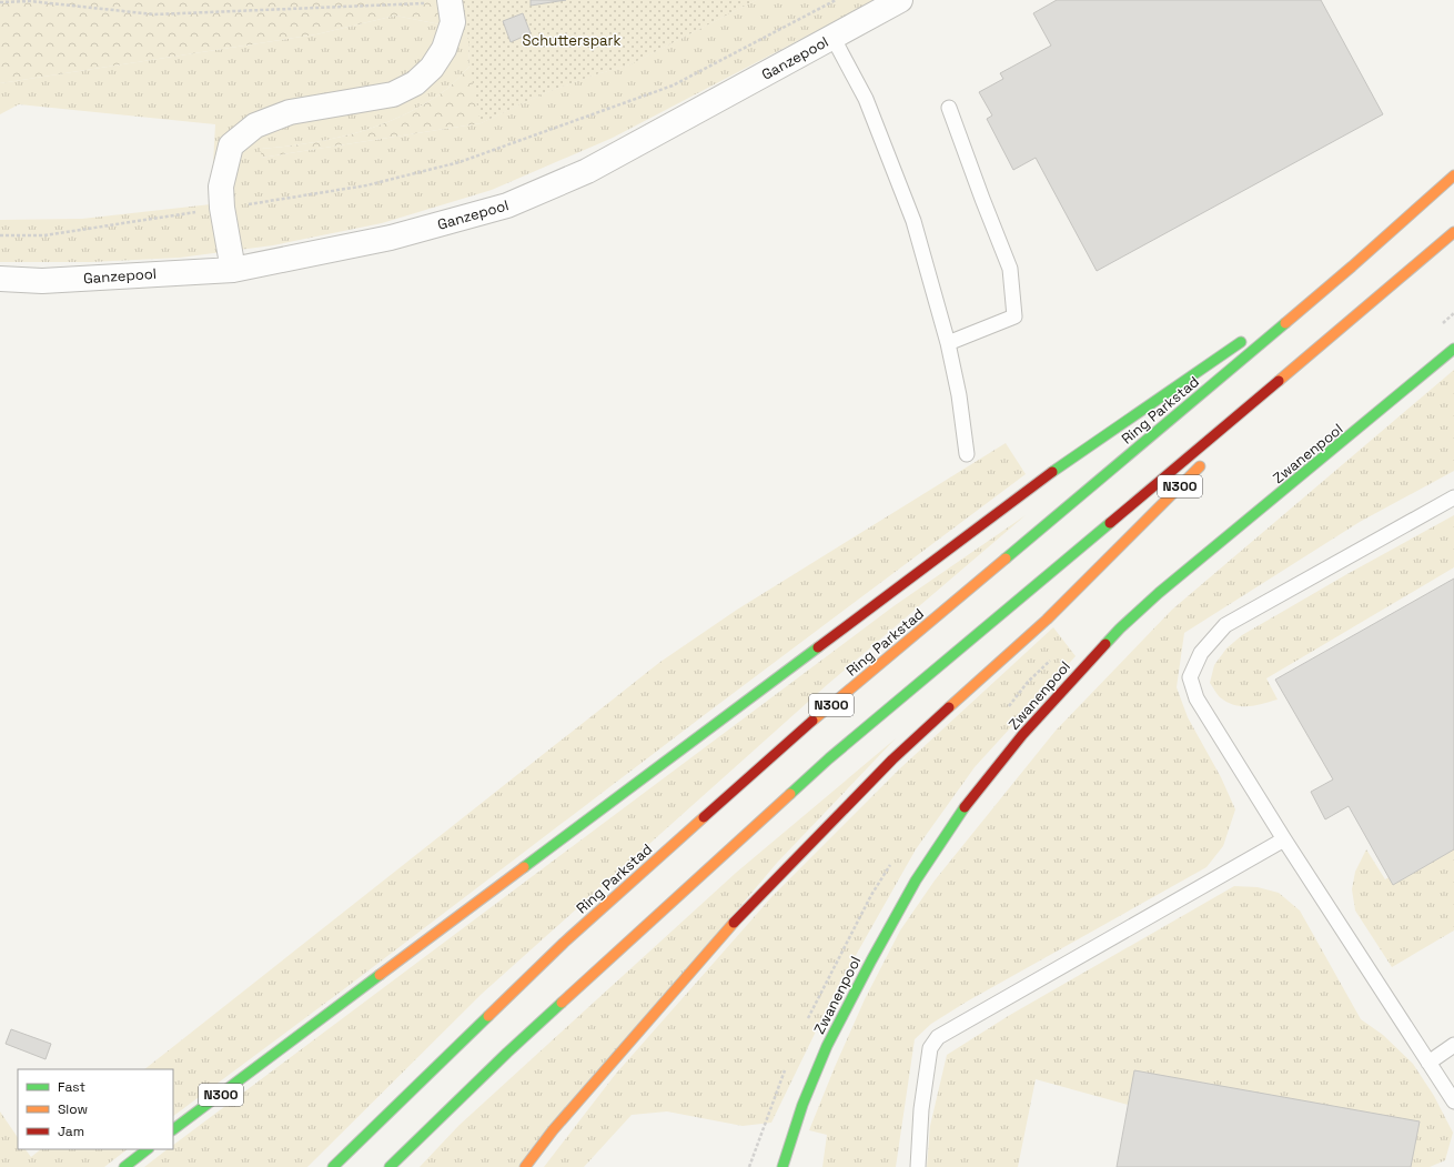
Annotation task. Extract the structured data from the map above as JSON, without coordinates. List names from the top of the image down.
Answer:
{
  "streets": {
    "main road": ["Ring Parkstad", "Zwanenpool", "N300"],
    "street": ["Ganzepool"]
  },
  "crossings": [
    ["Ring Parkstad", "N300"]
  ],
  "parks": ["Schutterspark"],
  "legend": ["Fast", "Slow", "Jam"]
}
